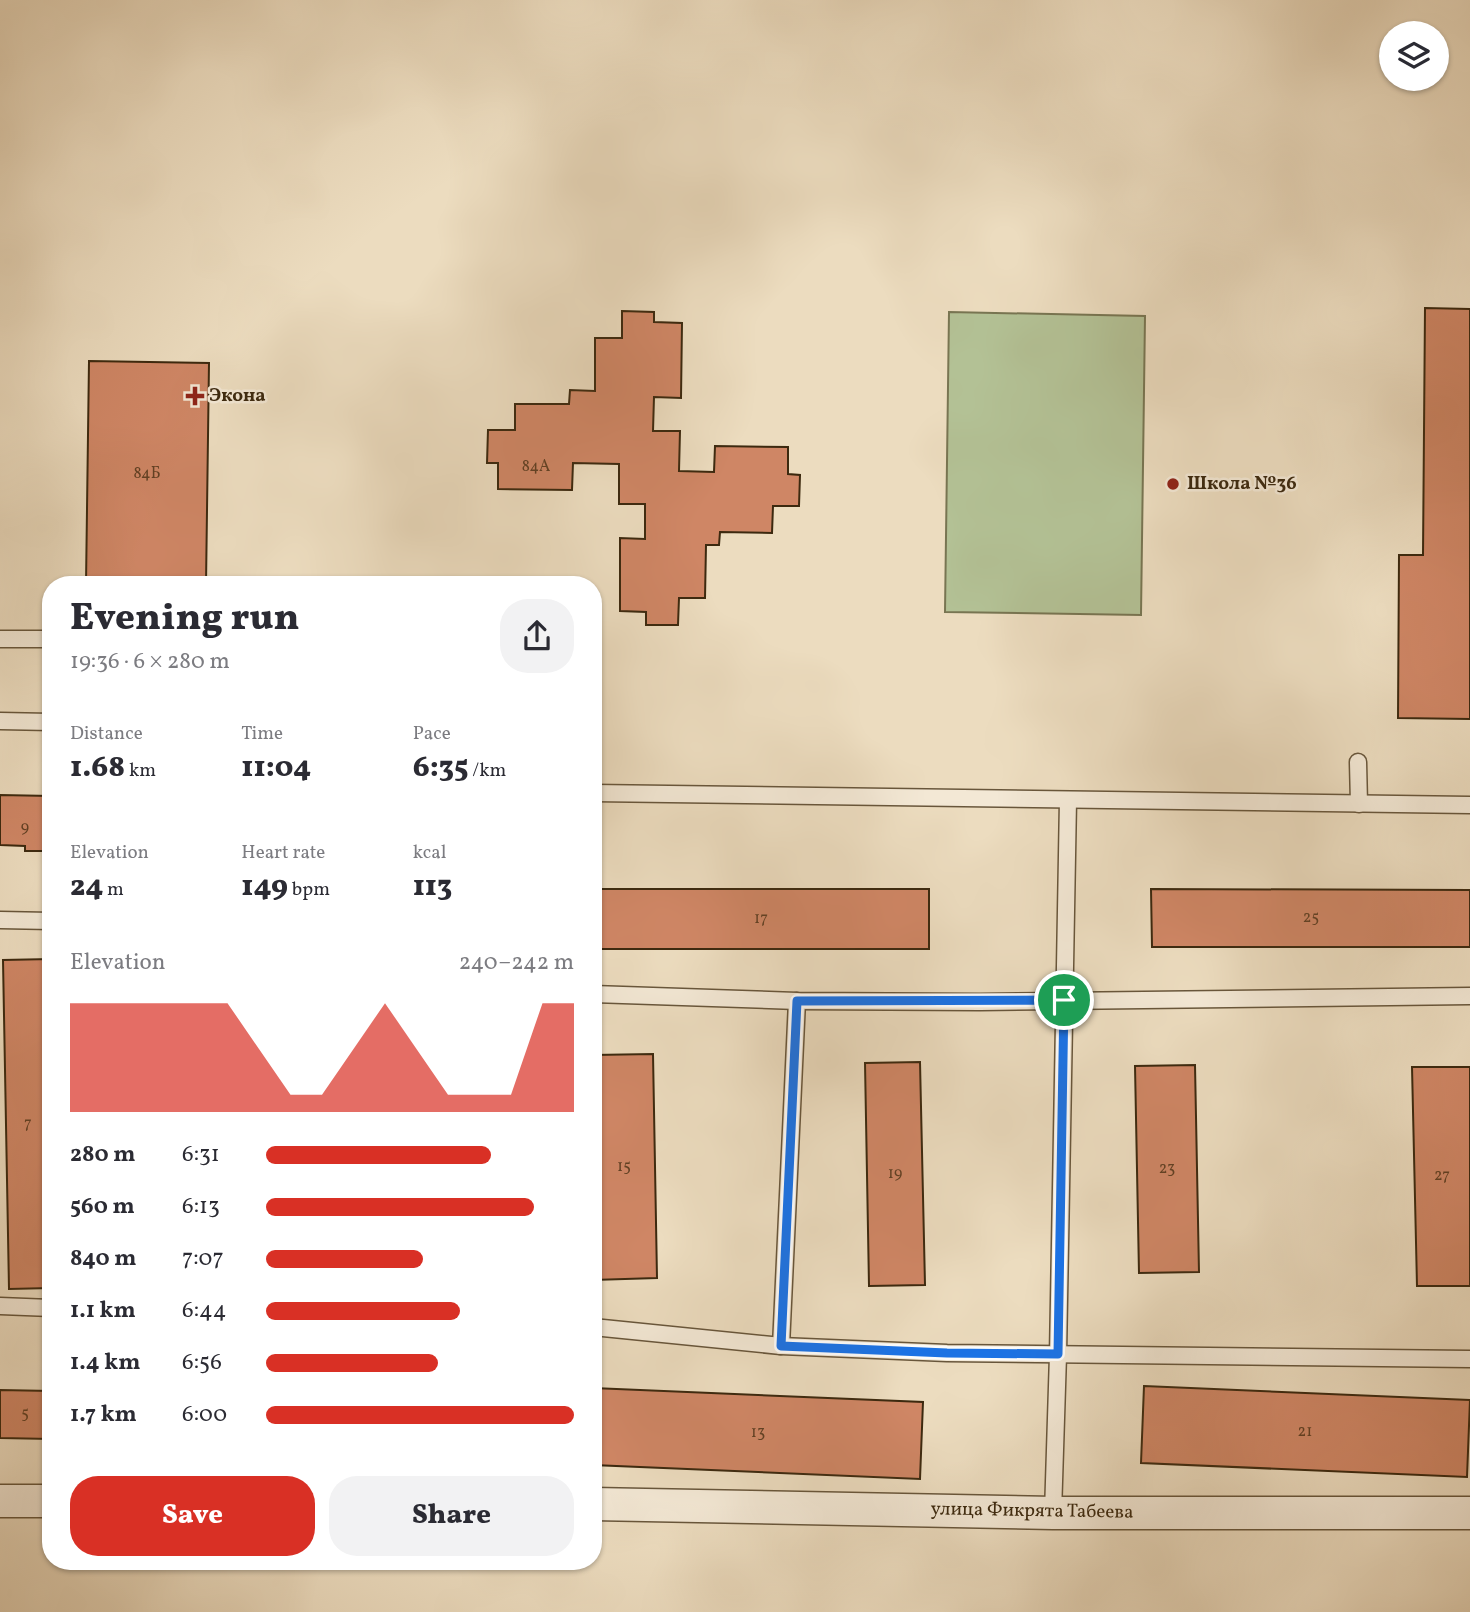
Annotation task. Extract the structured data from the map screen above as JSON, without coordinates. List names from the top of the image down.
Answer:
{
  "streets": {
    "street": ["улица Фикрята Табеева"]
  },
  "places": {
    "health": ["Экона"],
    "other": ["Школа №36"]
  },
  "house_numbers": [
    "84А",
    "84Б",
    "9",
    "25",
    "17",
    "7",
    "15",
    "23",
    "19",
    "27",
    "5",
    "21",
    "13"
  ],
  "page": {
    "heading": ["Evening run", "19:36 · 6 × 280 m"],
    "stats": [
      ["Distance", "1.68 km"],
      ["Time", "11:04"],
      ["Pace", "6:35 /km"],
      ["Elevation", "24 m"],
      ["Heart rate", "149 bpm"],
      ["kcal", "113"]
    ],
    "chart": ["Elevation", "240–242 m"],
    "list": [
      {
        "name": "280 m",
        "note": "6:31"
      },
      {
        "name": "560 m",
        "note": "6:13"
      },
      {
        "name": "840 m",
        "note": "7:07"
      },
      {
        "name": "1.1 km",
        "note": "6:44"
      },
      {
        "name": "1.4 km",
        "note": "6:56"
      },
      {
        "name": "1.7 km",
        "note": "6:00"
      }
    ],
    "buttons": ["Save", "Share"]
  }
}
